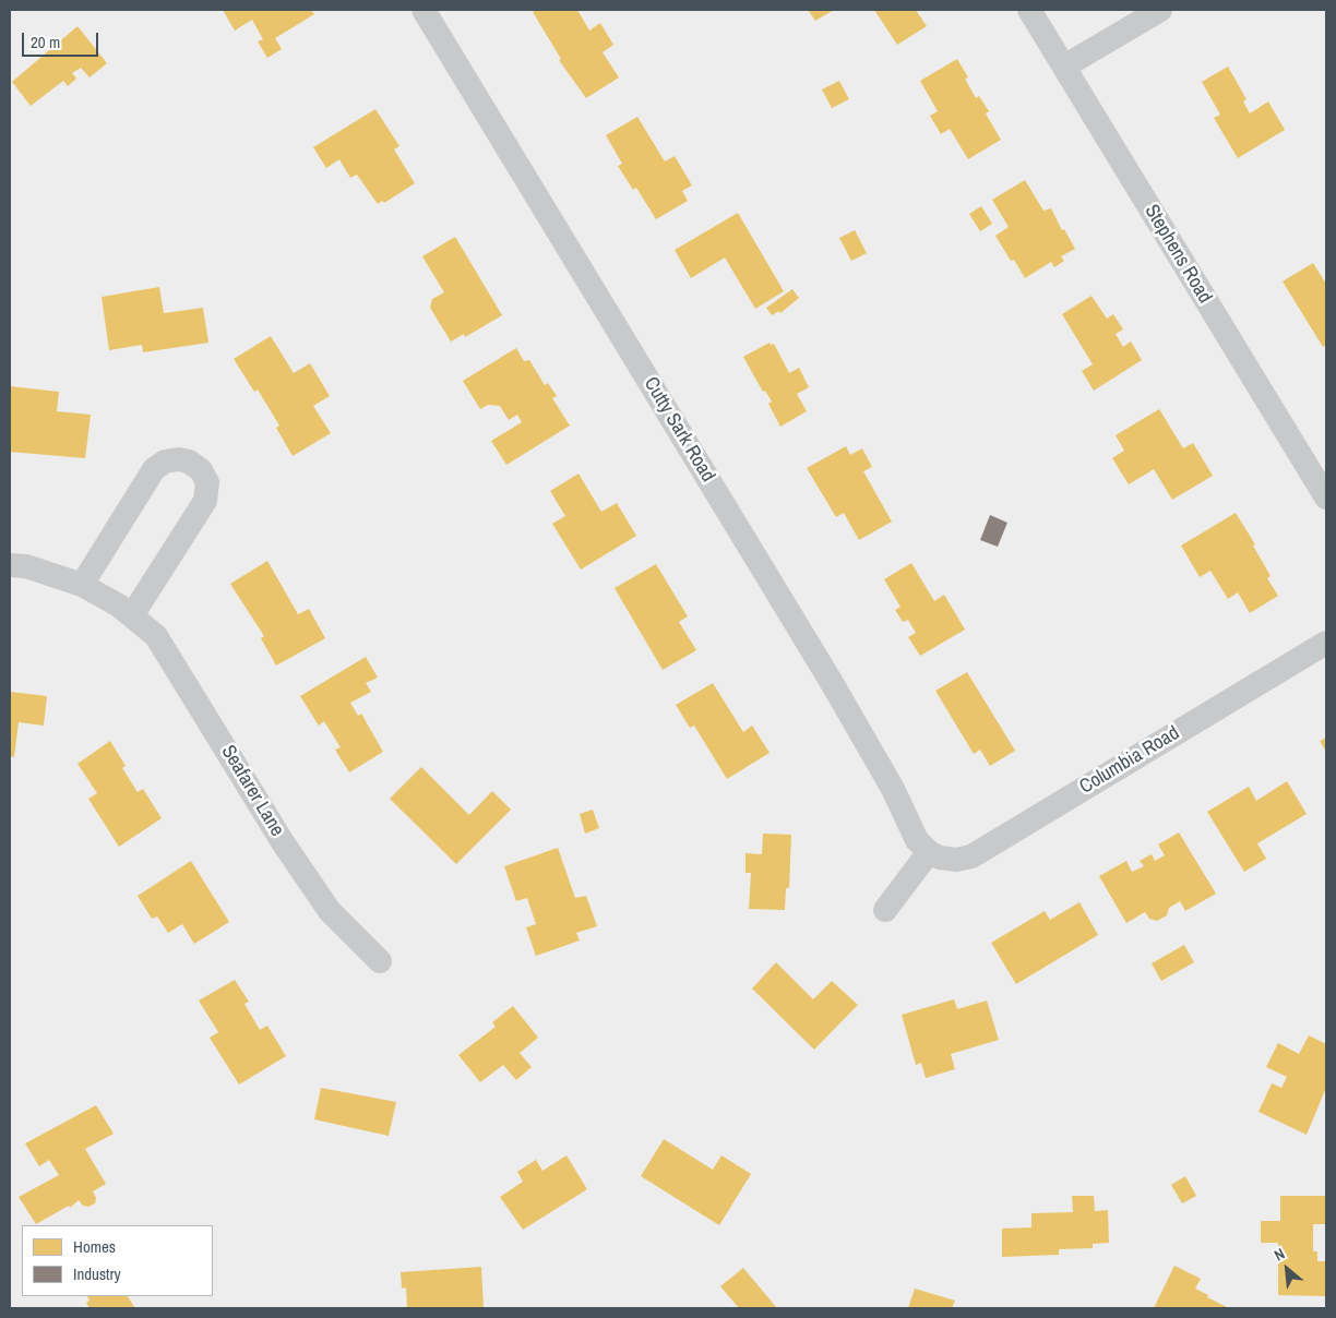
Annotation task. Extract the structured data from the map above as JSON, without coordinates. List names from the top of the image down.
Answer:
{
  "streets": {
    "street": [
      "Stephens Road",
      "Cutty Sark Road",
      "Columbia Road",
      "Seafarer Lane"
    ]
  },
  "crossings": [
    ["Cutty Sark Road", "Columbia Road"]
  ],
  "legend": ["Homes", "Industry"],
  "scale_bar": "20 m",
  "north": "top left"
}
